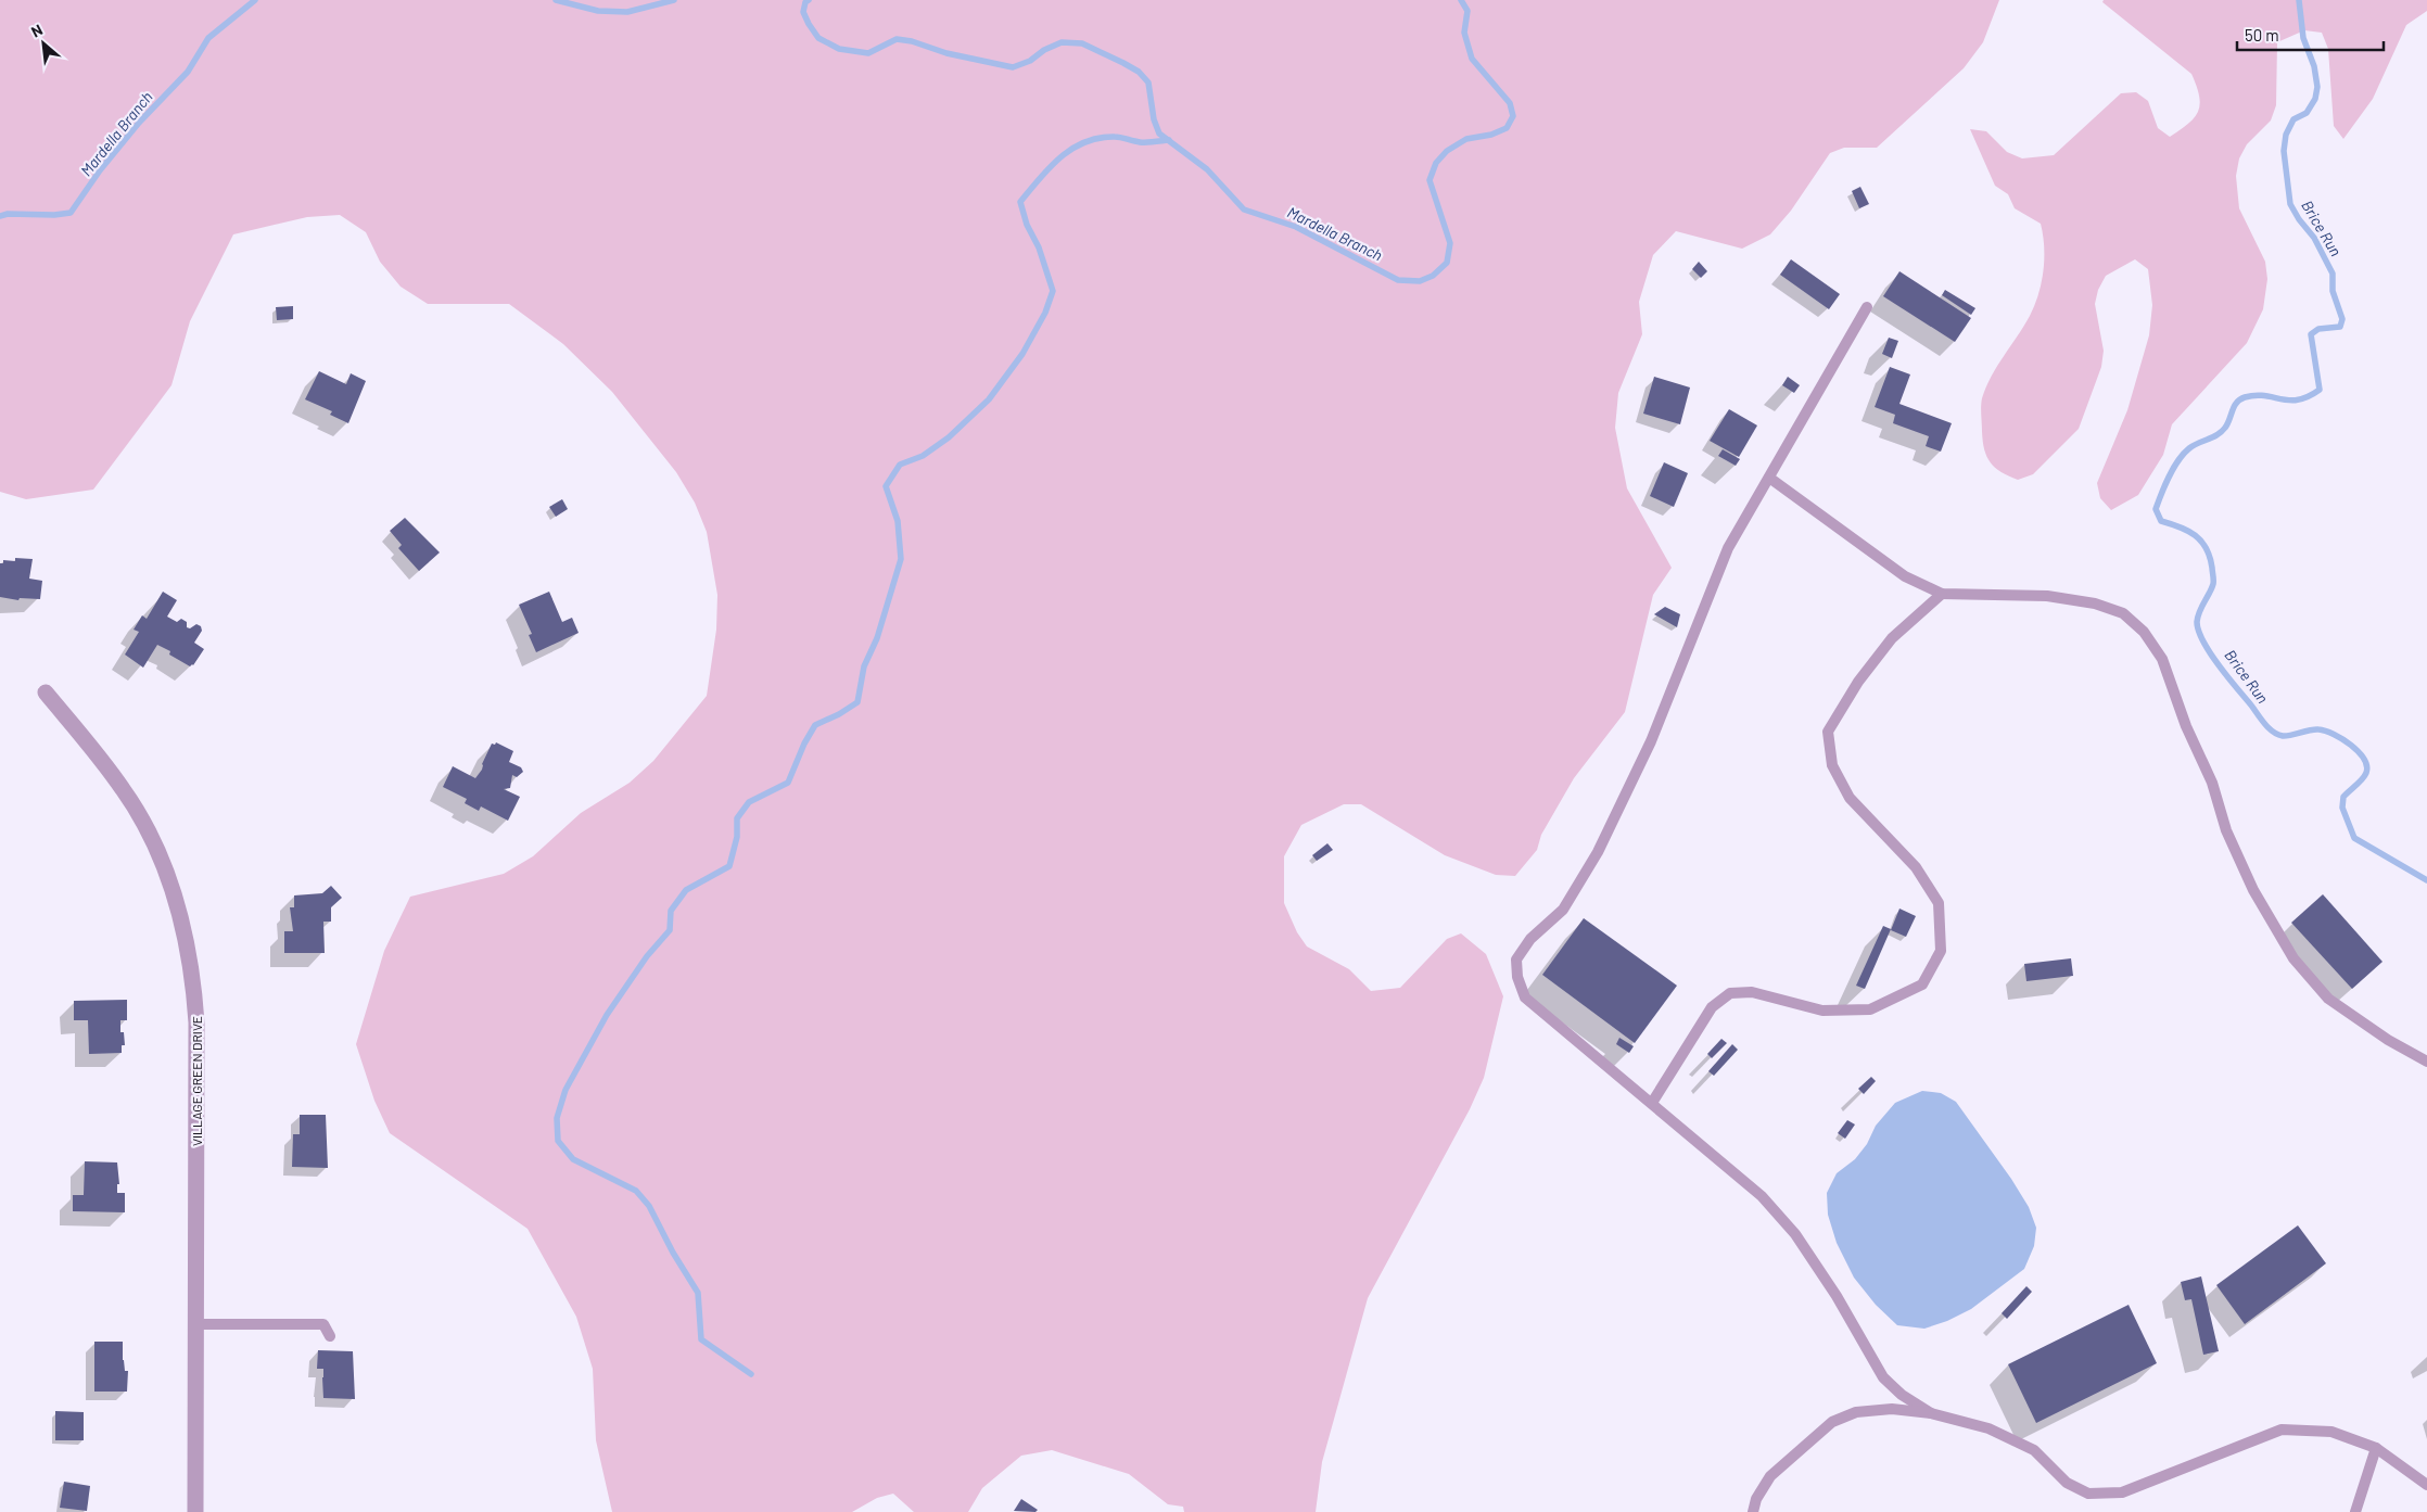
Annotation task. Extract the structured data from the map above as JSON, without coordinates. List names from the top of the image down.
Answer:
{
  "streets": {
    "street": ["VILLAGE GREEN DRIVE"]
  },
  "water": ["Mardella Branch", "Brice Run"],
  "scale_bar": "50 m",
  "north": "top left"
}
